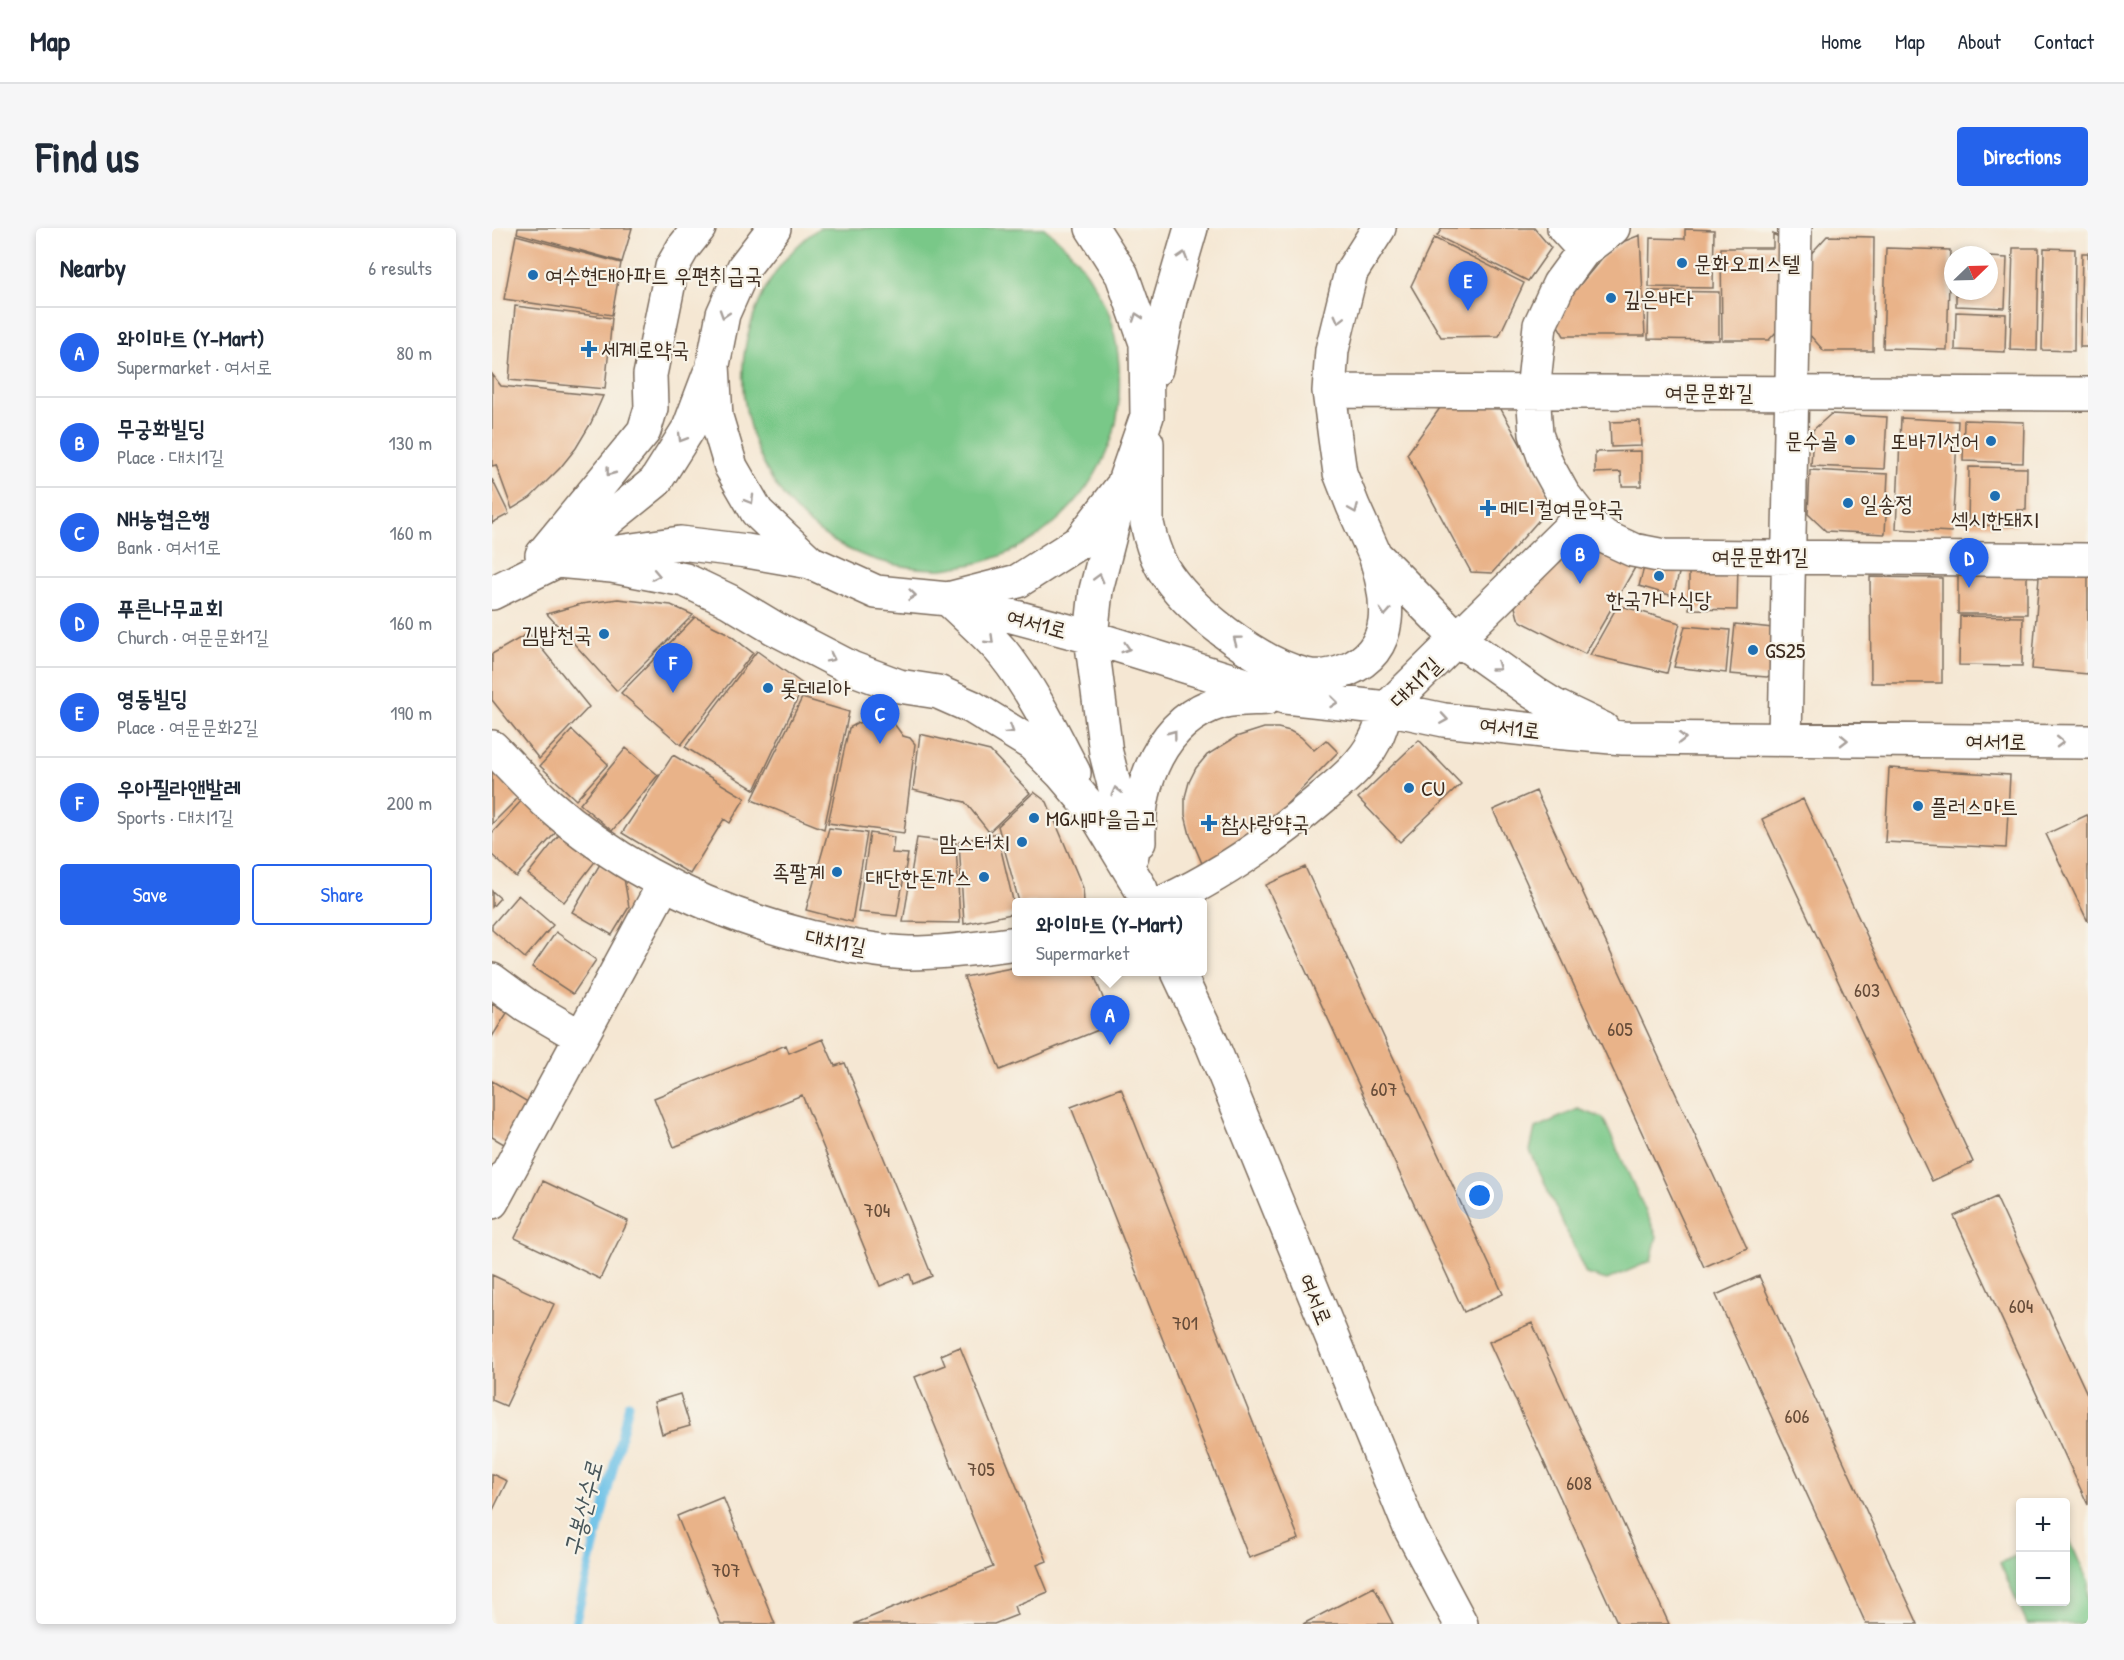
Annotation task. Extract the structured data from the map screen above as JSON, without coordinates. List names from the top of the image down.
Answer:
{
  "streets": {
    "street": [
      "여문문화길",
      "여문문화1길",
      "여서1로",
      "대치1길",
      "여서로"
    ]
  },
  "crossings": [
    ["여문문화길", "여문문화1길"],
    ["여문문화1길", "대치1길"],
    ["여서1로", "대치1길"]
  ],
  "one_way": ["여서1로"],
  "water": ["구봉산수로"],
  "places": {
    "other": [
      "문화오피스텔",
      "여수현대아파트 우편취급국",
      "깊은바다",
      "문수골",
      "또바기선어",
      "섹시한돼지",
      "일송정",
      "한국가나식당",
      "김밥천국",
      "GS25",
      "롯데리아",
      "CU",
      "플러스마트",
      "MG새마을금고",
      "맘스터치",
      "족팔계",
      "대단한돈까스"
    ],
    "health": ["세계로약국", "메디컬여문약국", "참사랑약국"]
  },
  "house_numbers": [
    "603",
    "605",
    "607",
    "704",
    "604",
    "701",
    "606",
    "705",
    "608",
    "707"
  ],
  "north": "top right",
  "page": {
    "header": "Map",
    "nav": [
      "Home",
      "Map",
      "About",
      "Contact"
    ],
    "buttons": [
      "Directions",
      ["Save", "Share"]
    ],
    "title": "Find us",
    "heading": ["Nearby", "6 results"],
    "pins": [
      "E",
      "B",
      "D",
      "F",
      "C",
      "A"
    ],
    "list": [
      {
        "mark": "A",
        "name": "와이마트 (Y-Mart)",
        "note": "Supermarket · 여서로",
        "value": "80 m"
      },
      {
        "mark": "B",
        "name": "무궁화빌딩",
        "note": "Place · 대치1길",
        "value": "130 m"
      },
      {
        "mark": "C",
        "name": "NH농협은행",
        "note": "Bank · 여서1로",
        "value": "160 m"
      },
      {
        "mark": "D",
        "name": "푸른나무교회",
        "note": "Church · 여문문화1길",
        "value": "160 m"
      },
      {
        "mark": "E",
        "name": "영동빌딩",
        "note": "Place · 여문문화2길",
        "value": "190 m"
      },
      {
        "mark": "F",
        "name": "우아필라앤발레",
        "note": "Sports · 대치1길",
        "value": "200 m"
      }
    ],
    "popup": ["와이마트 (Y-Mart)", "Supermarket"],
    "map_buttons": ["+", "−"]
  }
}
